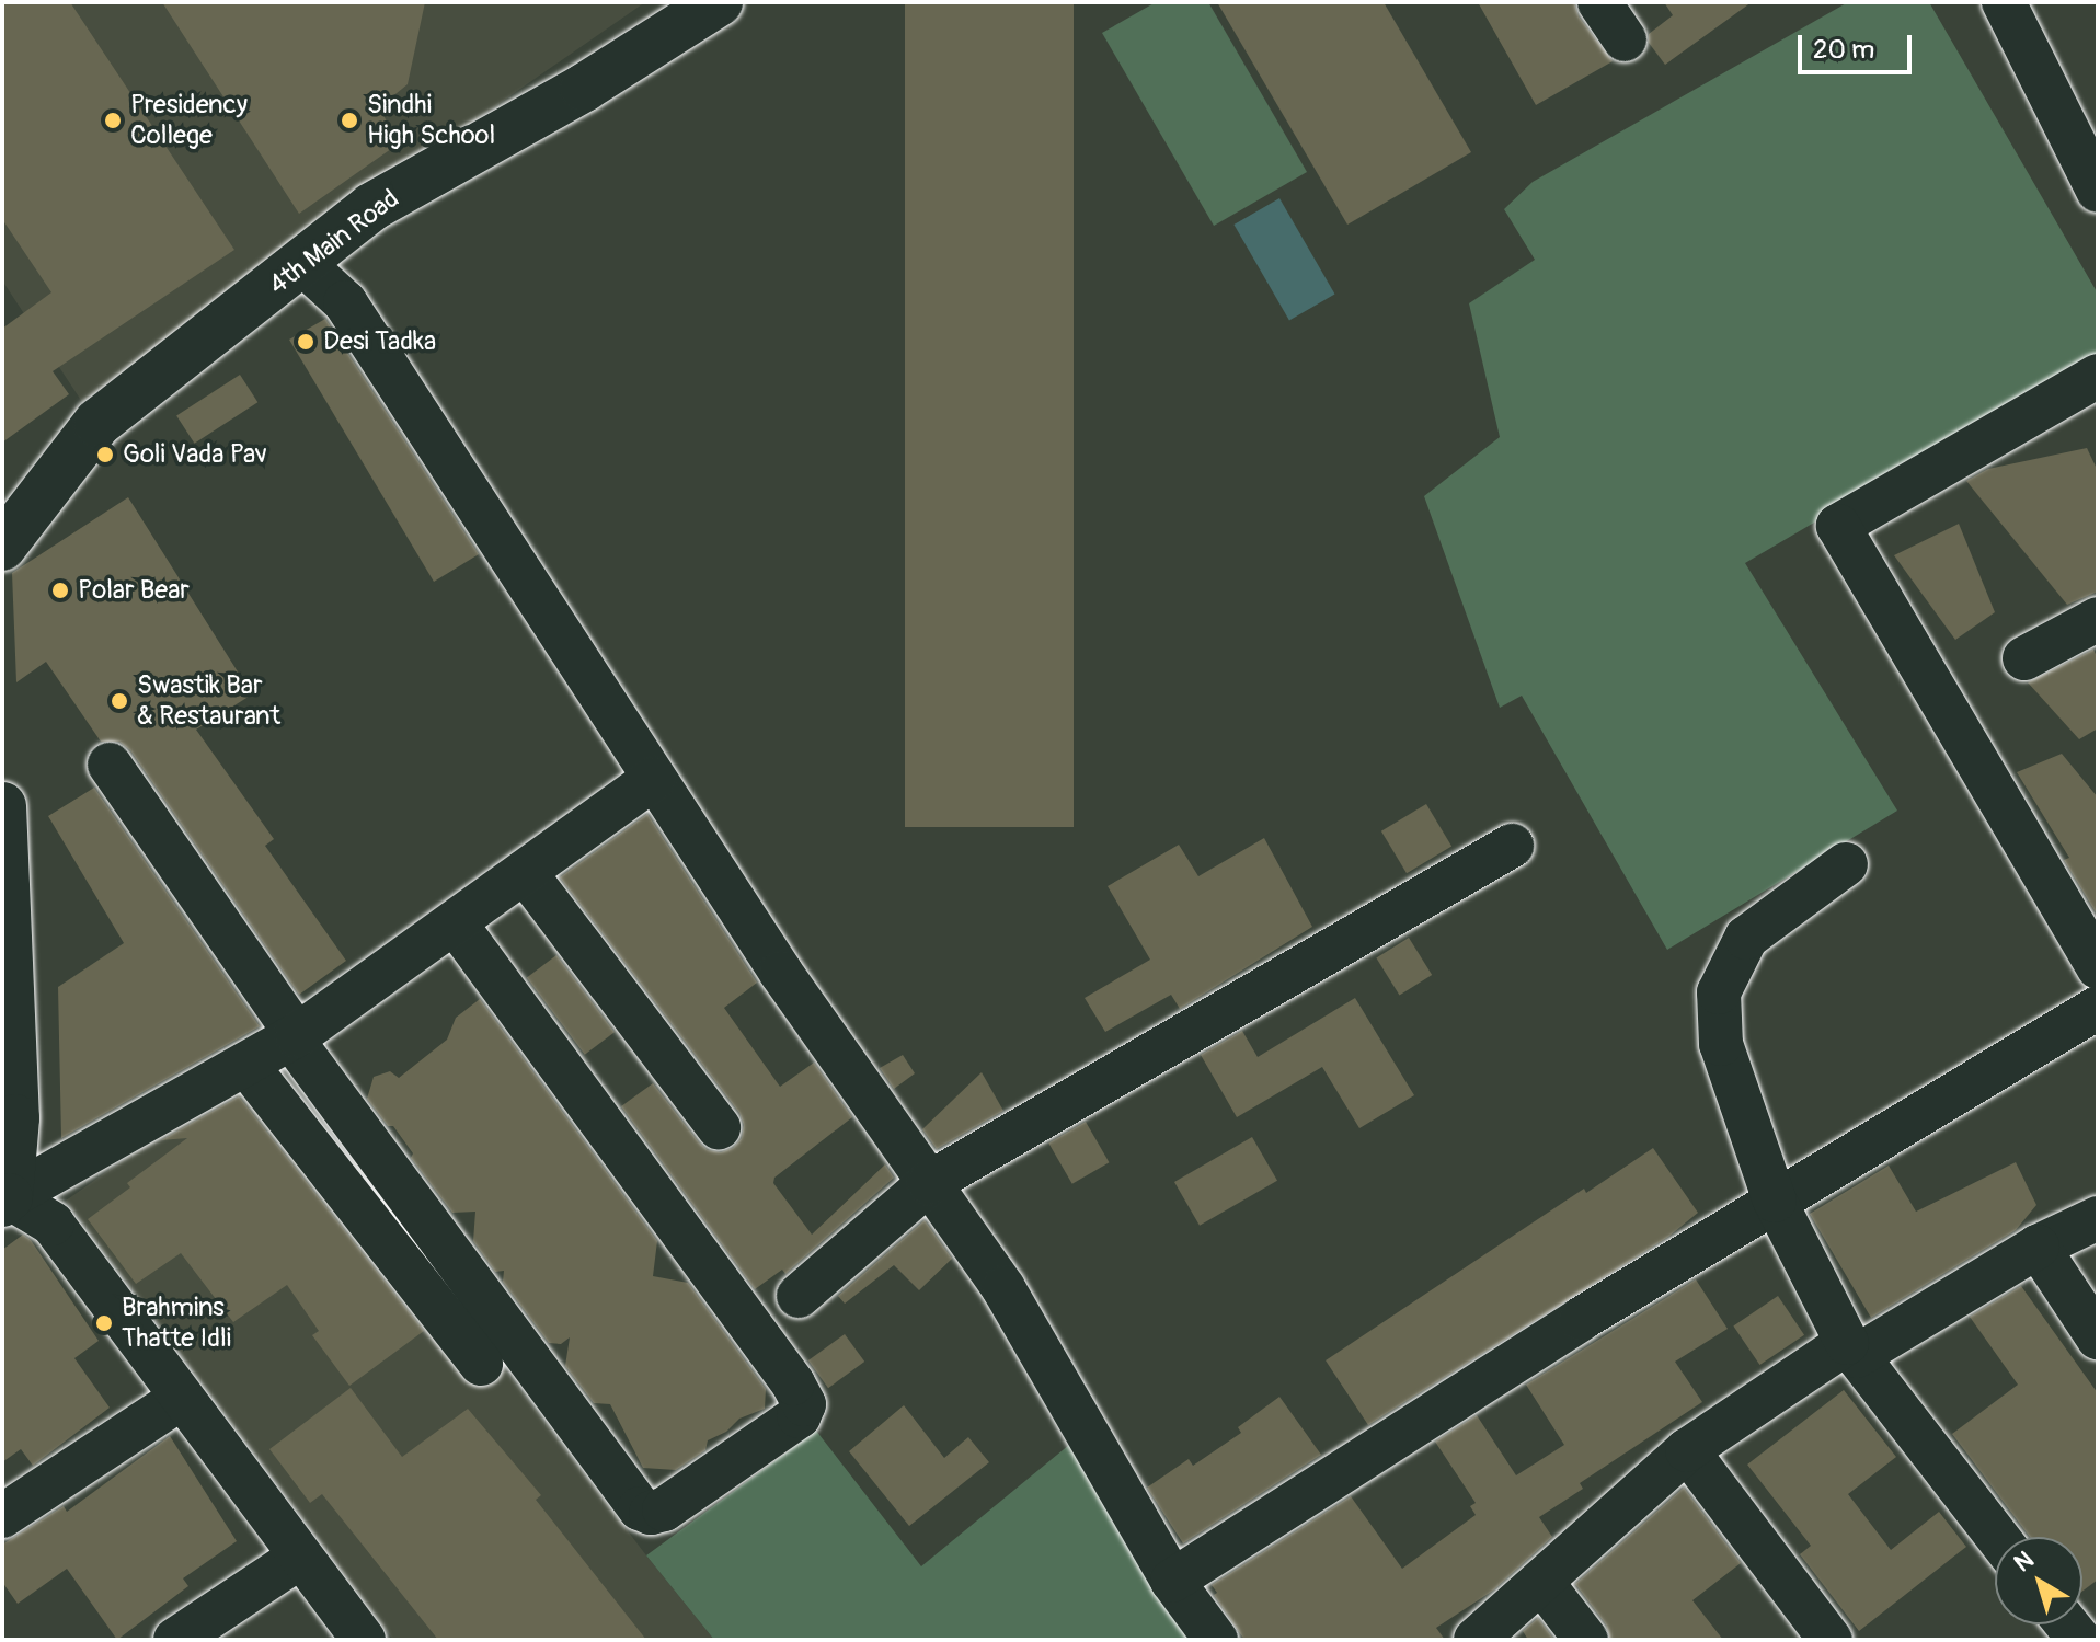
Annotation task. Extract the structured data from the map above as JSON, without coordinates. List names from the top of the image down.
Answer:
{
  "streets": {
    "street": ["4th Main Road"]
  },
  "places": [
    "Presidency College",
    "Sindhi High School",
    "Desi Tadka",
    "Goli Vada Pav",
    "Polar Bear",
    "Swastik Bar & Restaurant",
    "Brahmins Thatte Idli"
  ],
  "scale_bar": "20 m",
  "north": "top left"
}
